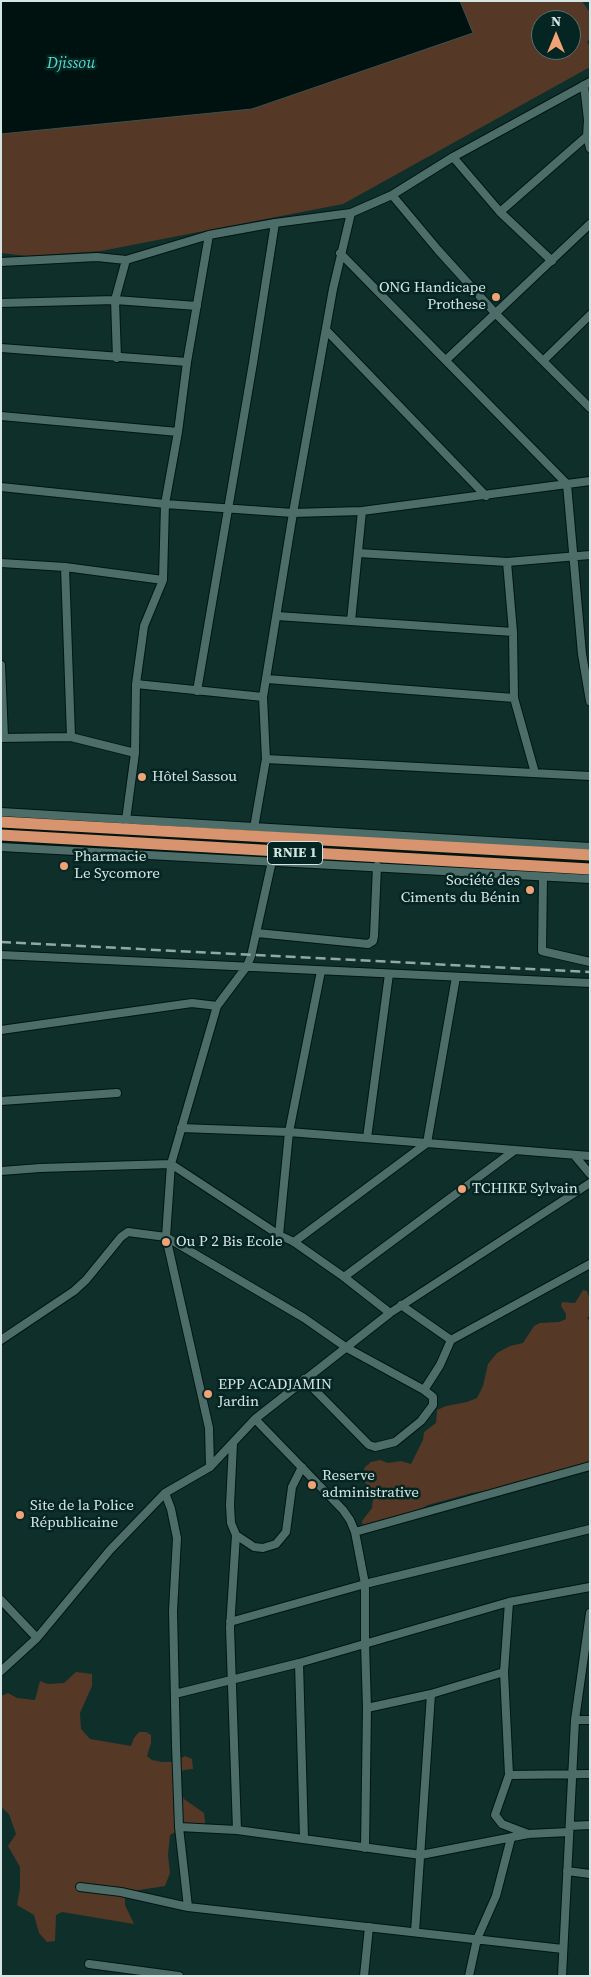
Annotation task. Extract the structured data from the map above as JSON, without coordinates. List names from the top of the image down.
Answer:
{
  "streets": {
    "highway": ["RNIE 1"]
  },
  "water": ["Djissou"],
  "places": [
    "ONG Handicape Prothese",
    "Hôtel Sassou",
    "Pharmacie Le Sycomore",
    "Société des Ciments du Bénin",
    "TCHIKE Sylvain",
    "Ou P 2 Bis Ecole",
    "EPP ACADJAMIN Jardin",
    "Reserve administrative",
    "Site de la Police Républicaine"
  ],
  "north": "top"
}
